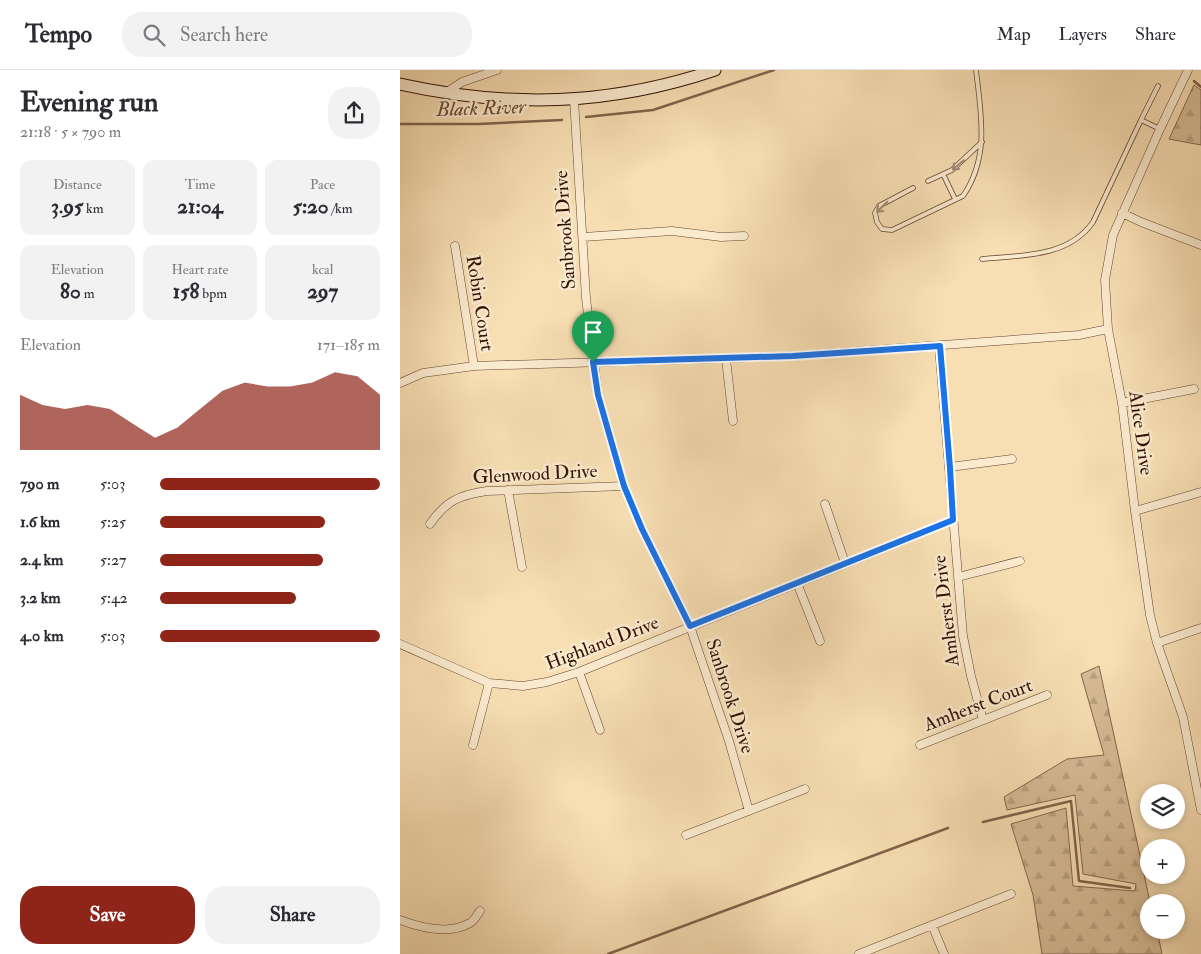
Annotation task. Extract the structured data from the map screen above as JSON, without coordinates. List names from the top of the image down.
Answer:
{
  "streets": {
    "street": [
      "Sanbrook Drive",
      "Robin Court",
      "Alice Drive",
      "Glenwood Drive",
      "Amherst Drive",
      "Highland Drive",
      "Amherst Court"
    ]
  },
  "crossings": [
    ["Sanbrook Drive", "Glenwood Drive"],
    ["Sanbrook Drive", "Highland Drive"],
    ["Amherst Drive", "Highland Drive"],
    ["Amherst Drive", "Amherst Court"]
  ],
  "water": ["Black River"],
  "page": {
    "header": "Tempo",
    "search": "Search here",
    "nav": ["Map", "Layers", "Share"],
    "heading": ["Evening run", "21:18 · 5 × 790 m"],
    "stats": [
      ["Distance", "3.95 km"],
      ["Time", "21:04"],
      ["Pace", "5:20 /km"],
      ["Elevation", "80 m"],
      ["Heart rate", "158 bpm"],
      ["kcal", "297"]
    ],
    "chart": ["Elevation", "171–185 m"],
    "list": [
      {
        "name": "790 m",
        "note": "5:03"
      },
      {
        "name": "1.6 km",
        "note": "5:25"
      },
      {
        "name": "2.4 km",
        "note": "5:27"
      },
      {
        "name": "3.2 km",
        "note": "5:42"
      },
      {
        "name": "4.0 km",
        "note": "5:03"
      }
    ],
    "map_buttons": ["+", "−"],
    "buttons": ["Save", "Share"]
  }
}
